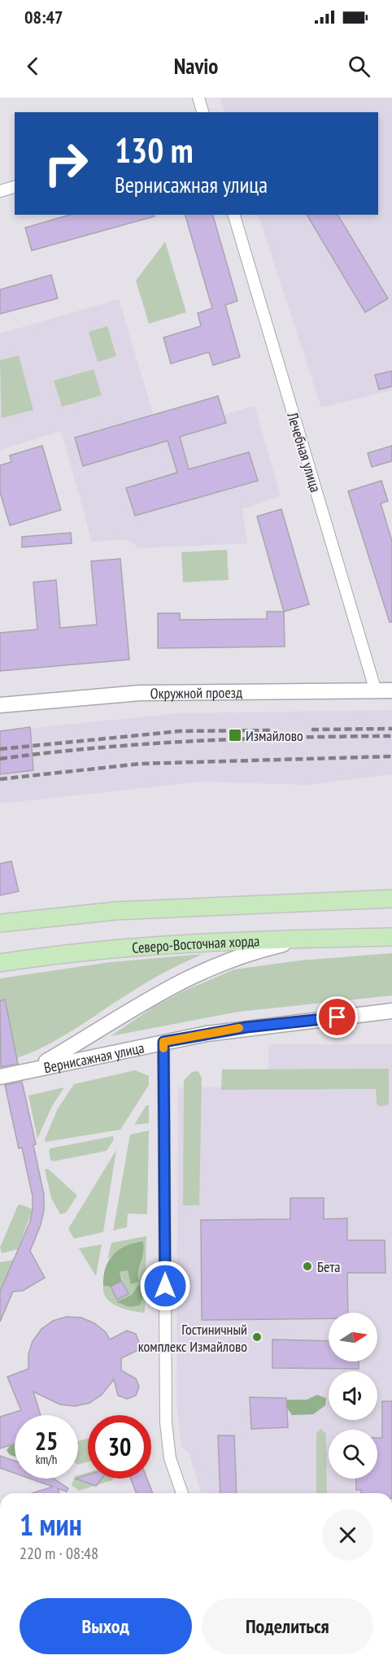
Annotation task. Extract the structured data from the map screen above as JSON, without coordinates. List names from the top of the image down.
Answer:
{
  "streets": {
    "main road": ["Северо-Восточная хорда"],
    "street": ["Лечебная улица", "Окружной проезд", "Вернисажная улица"]
  },
  "crossings": [
    ["Лечебная улица", "Окружной проезд"]
  ],
  "places": {
    "transit": ["Измайлово"],
    "other": ["Бета", "Гостиничный комплекс Измайлово"]
  },
  "north": "right",
  "page": {
    "status": "08:47",
    "header": "Navio",
    "turn": ["130 m", "Вернисажная улица"],
    "speed": "25 km/h",
    "limit": "30",
    "heading": ["1 мин", "220 m · 08:48"],
    "buttons": ["Выход", "Поделиться"]
  }
}
